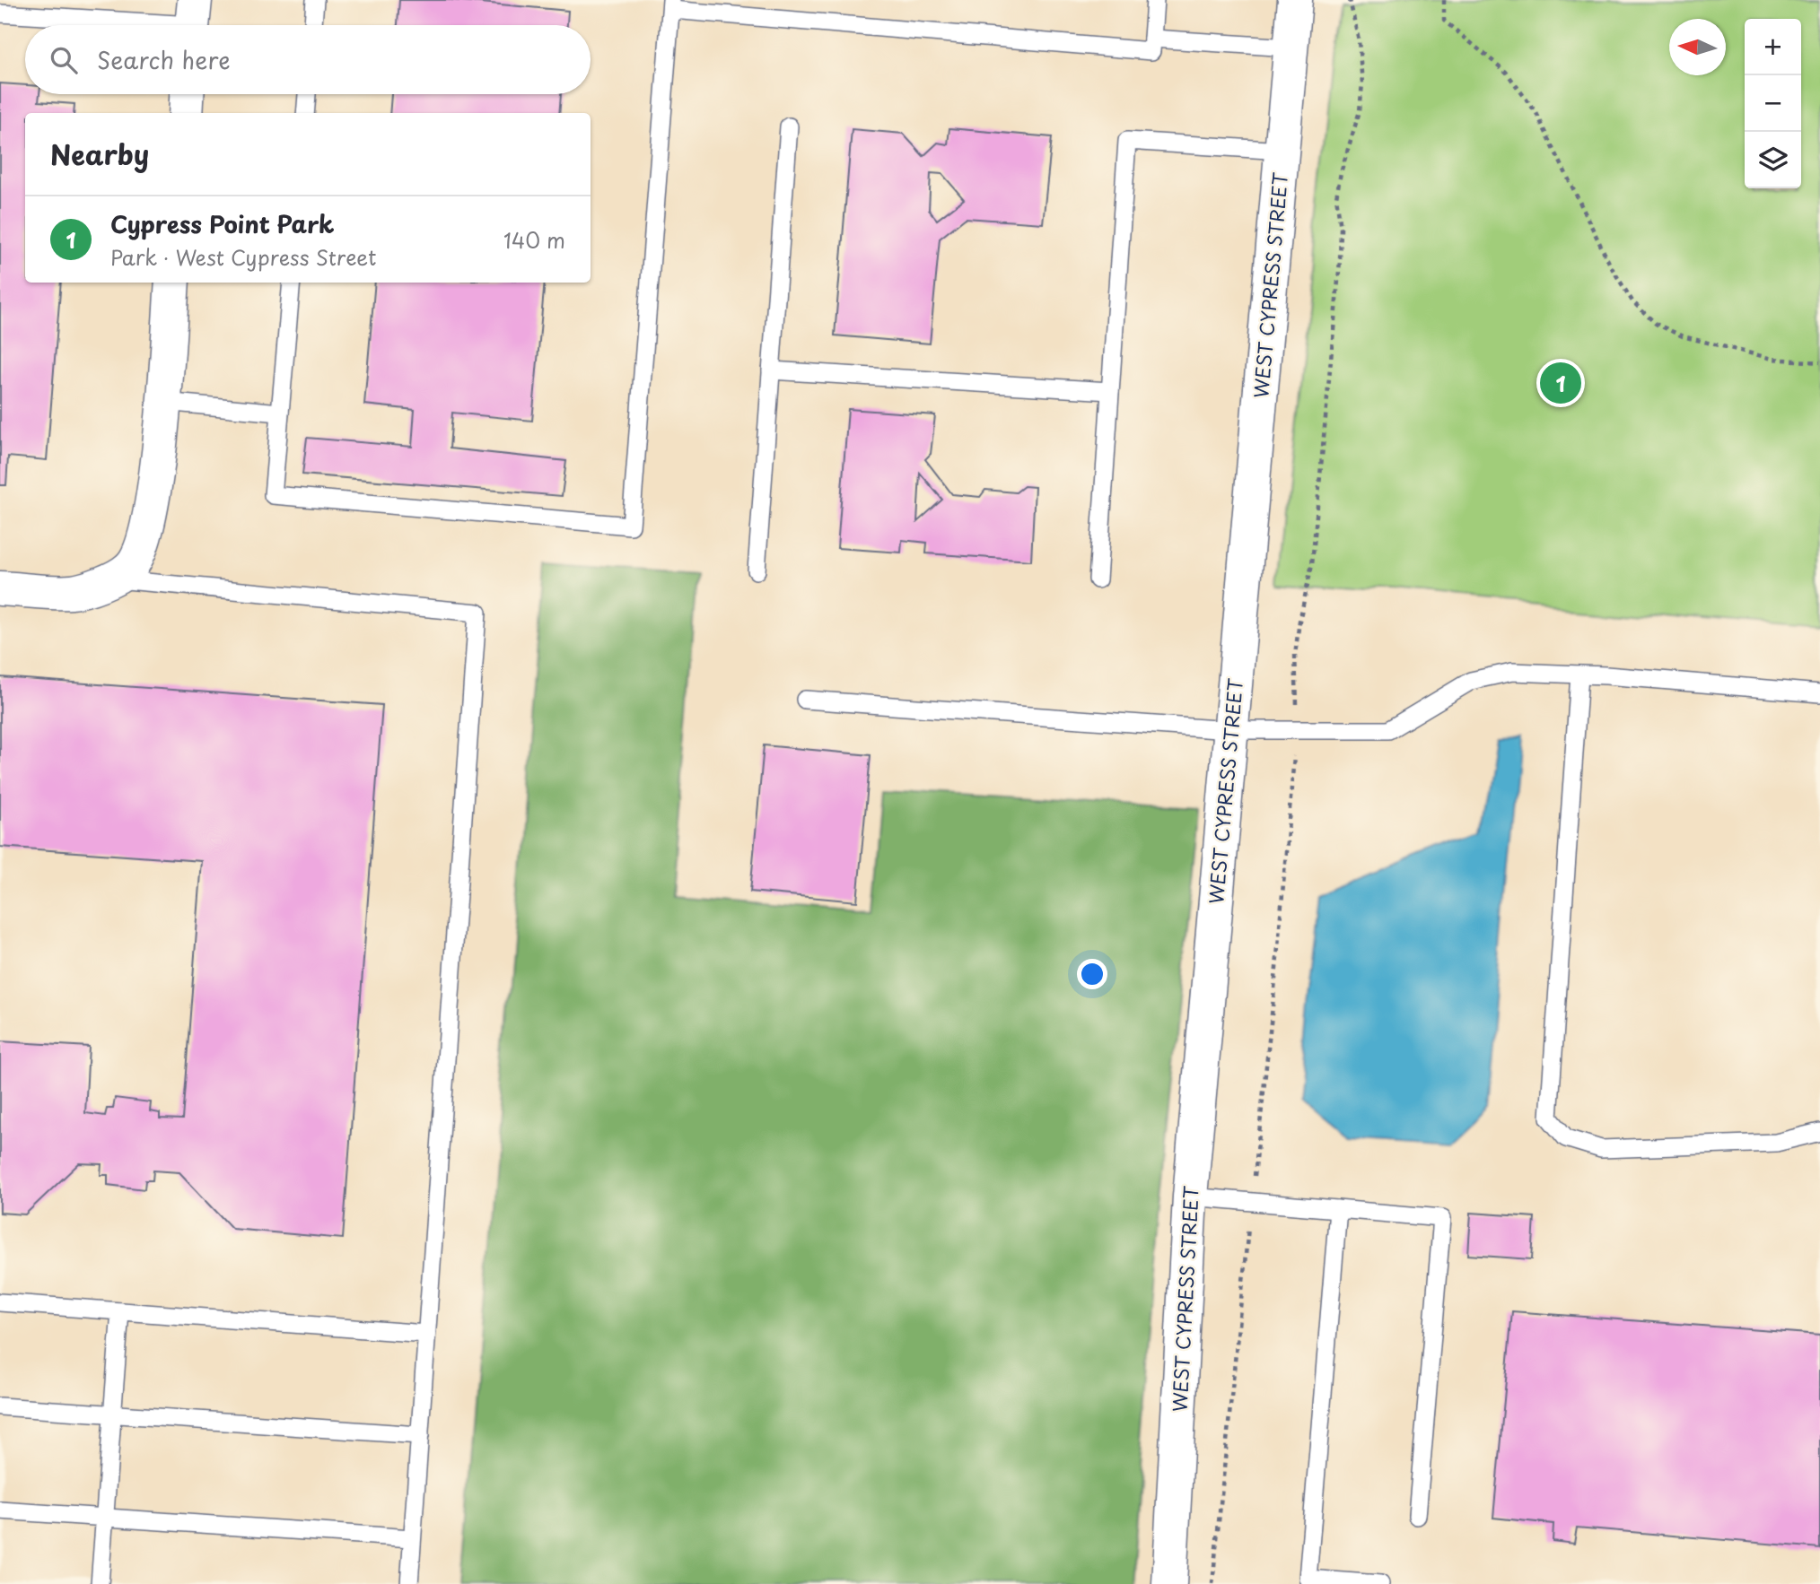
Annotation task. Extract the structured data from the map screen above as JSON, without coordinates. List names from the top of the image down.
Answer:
{
  "streets": {
    "street": ["WEST CYPRESS STREET"]
  },
  "north": "left",
  "page": {
    "map_buttons": ["+", "−"],
    "search": "Search here",
    "heading": "Nearby",
    "list": [
      {
        "mark": "1",
        "name": "Cypress Point Park",
        "note": "Park · West Cypress Street",
        "value": "140 m"
      }
    ],
    "pins": "1"
  }
}
